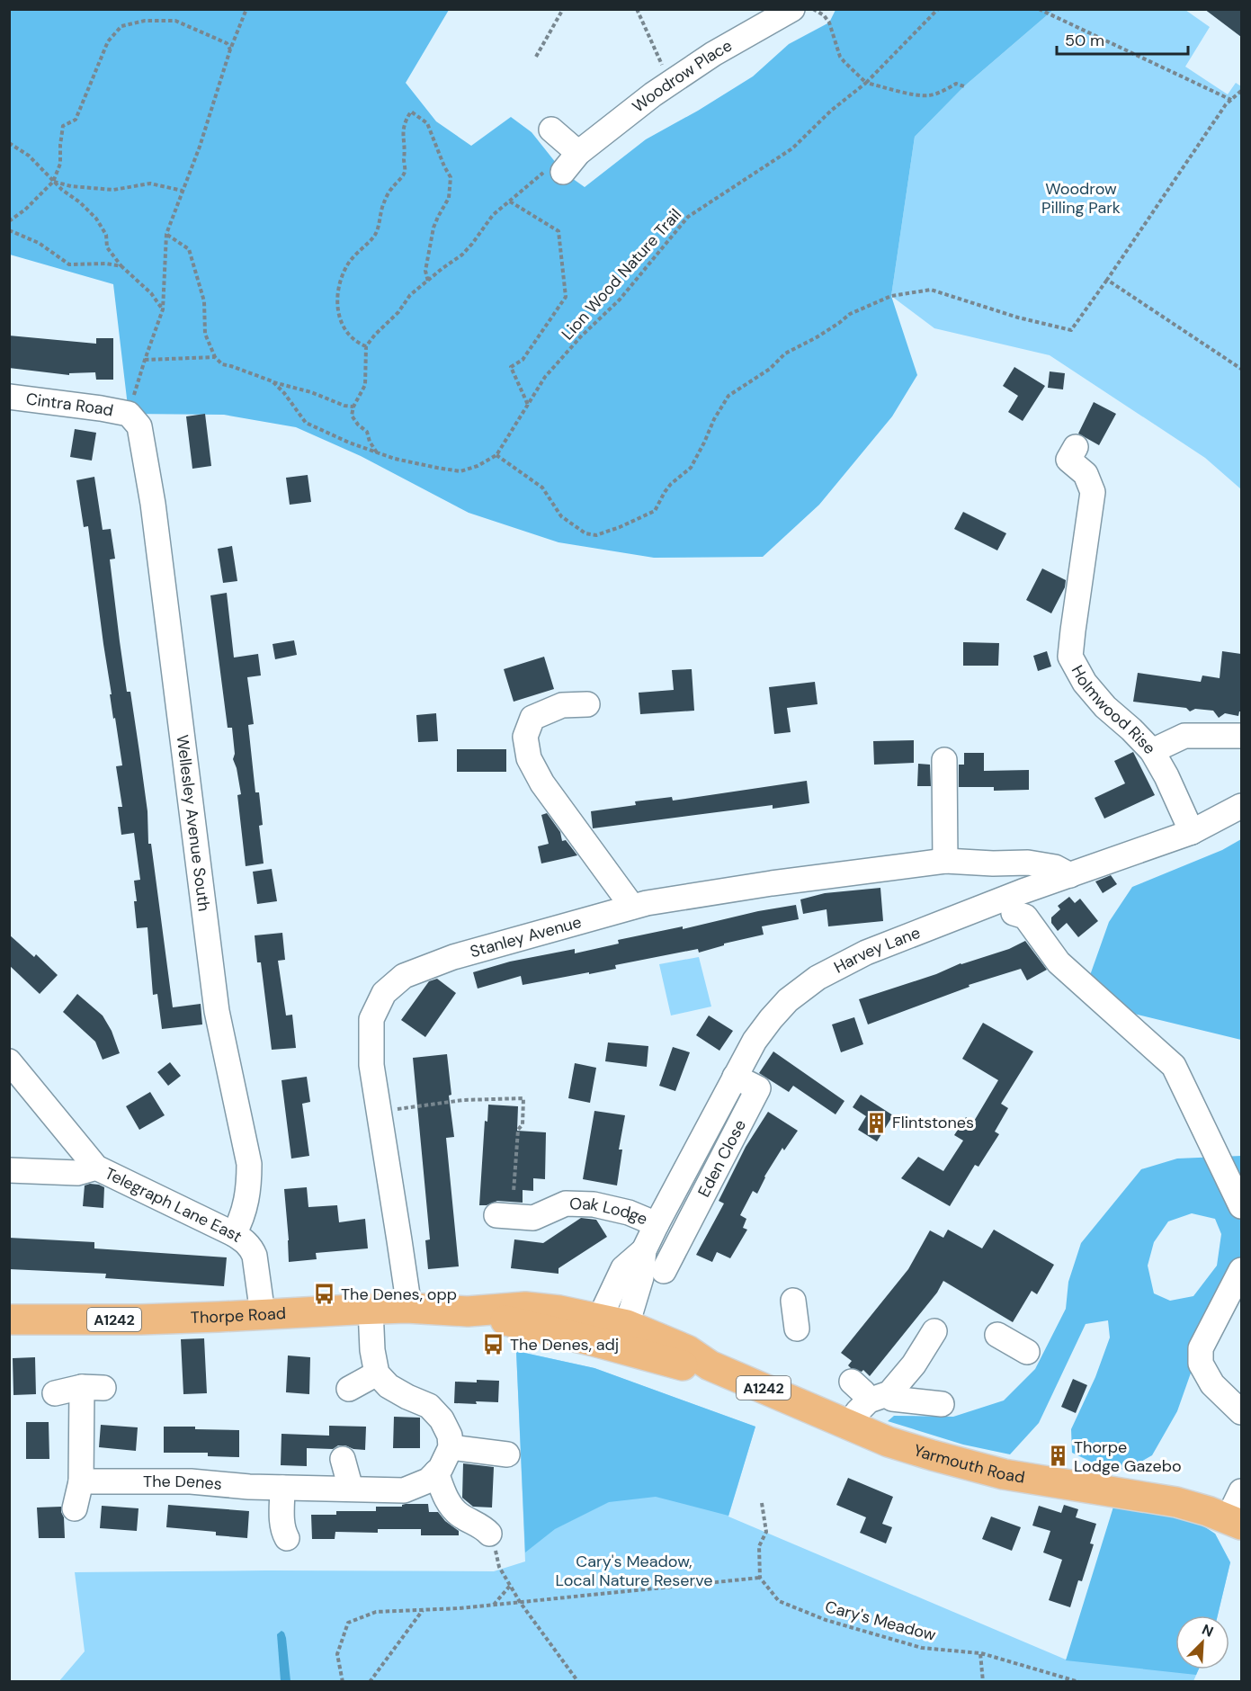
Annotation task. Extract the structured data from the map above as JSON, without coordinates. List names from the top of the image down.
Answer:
{
  "streets": {
    "main road": ["Thorpe Road", "A1242", "Yarmouth Road"],
    "street": [
      "Woodrow Place",
      "Cintra Road",
      "Holmwood Rise",
      "Wellesley Avenue South",
      "Stanley Avenue",
      "Harvey Lane",
      "Eden Close",
      "Telegraph Lane East",
      "Oak Lodge",
      "The Denes"
    ],
    "path": ["Lion Wood Nature Trail", "Cary's Meadow"]
  },
  "crossings": [
    ["Cintra Road", "Wellesley Avenue South"],
    ["Holmwood Rise", "Harvey Lane"],
    ["Wellesley Avenue South", "Telegraph Lane East"],
    ["Stanley Avenue", "Harvey Lane"],
    ["Stanley Avenue", "Thorpe Road"],
    ["Harvey Lane", "Eden Close"],
    ["Harvey Lane", "Oak Lodge"],
    ["Harvey Lane", "Thorpe Road"],
    ["Harvey Lane", "Yarmouth Road"],
    ["Telegraph Lane East", "Thorpe Road"],
    ["Thorpe Road", "Yarmouth Road"]
  ],
  "parks": ["Woodrow Pilling Park", "Cary's Meadow, Local Nature Reserve"],
  "places": {
    "building": ["Flintstones", "Thorpe Lodge Gazebo"],
    "bus stop": ["The Denes, opp", "The Denes, adj"]
  },
  "scale_bar": "50 m",
  "north": "top right"
}
